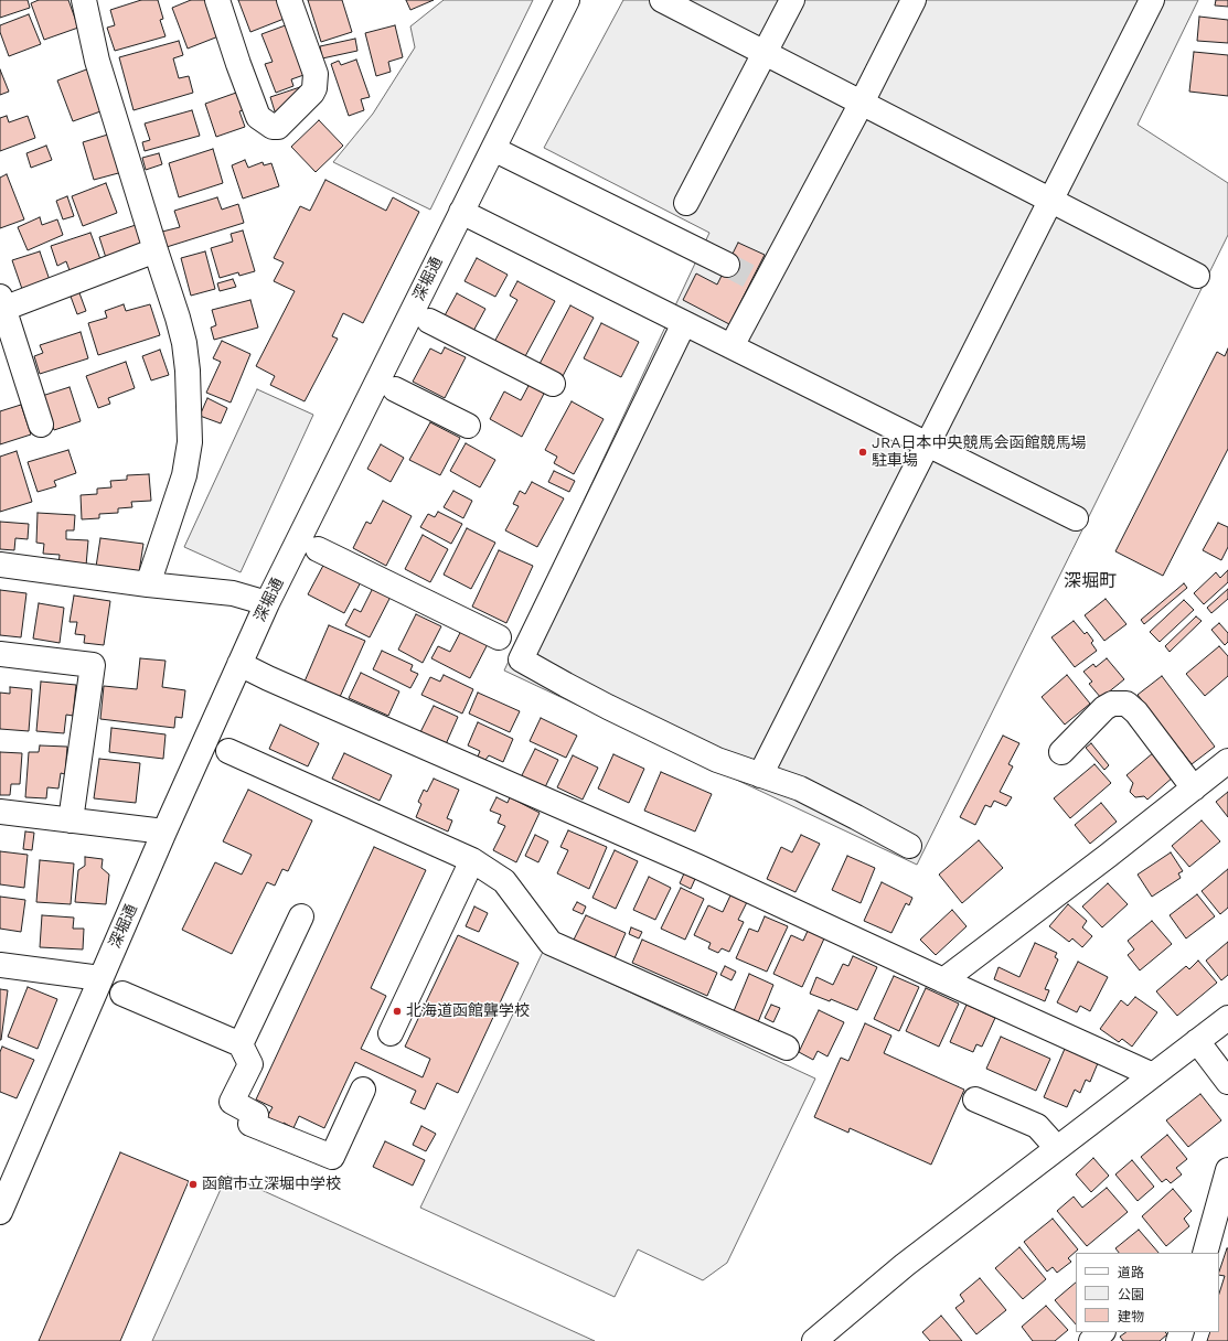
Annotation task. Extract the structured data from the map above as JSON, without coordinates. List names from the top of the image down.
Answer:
{
  "streets": {
    "street": ["深堀通"]
  },
  "districts": ["深堀町"],
  "places": ["JRA日本中央競馬会函館競馬場 駐車場", "北海道函館聾学校", "函館市立深堀中学校"],
  "legend": ["道路", "公園", "建物"]
}
